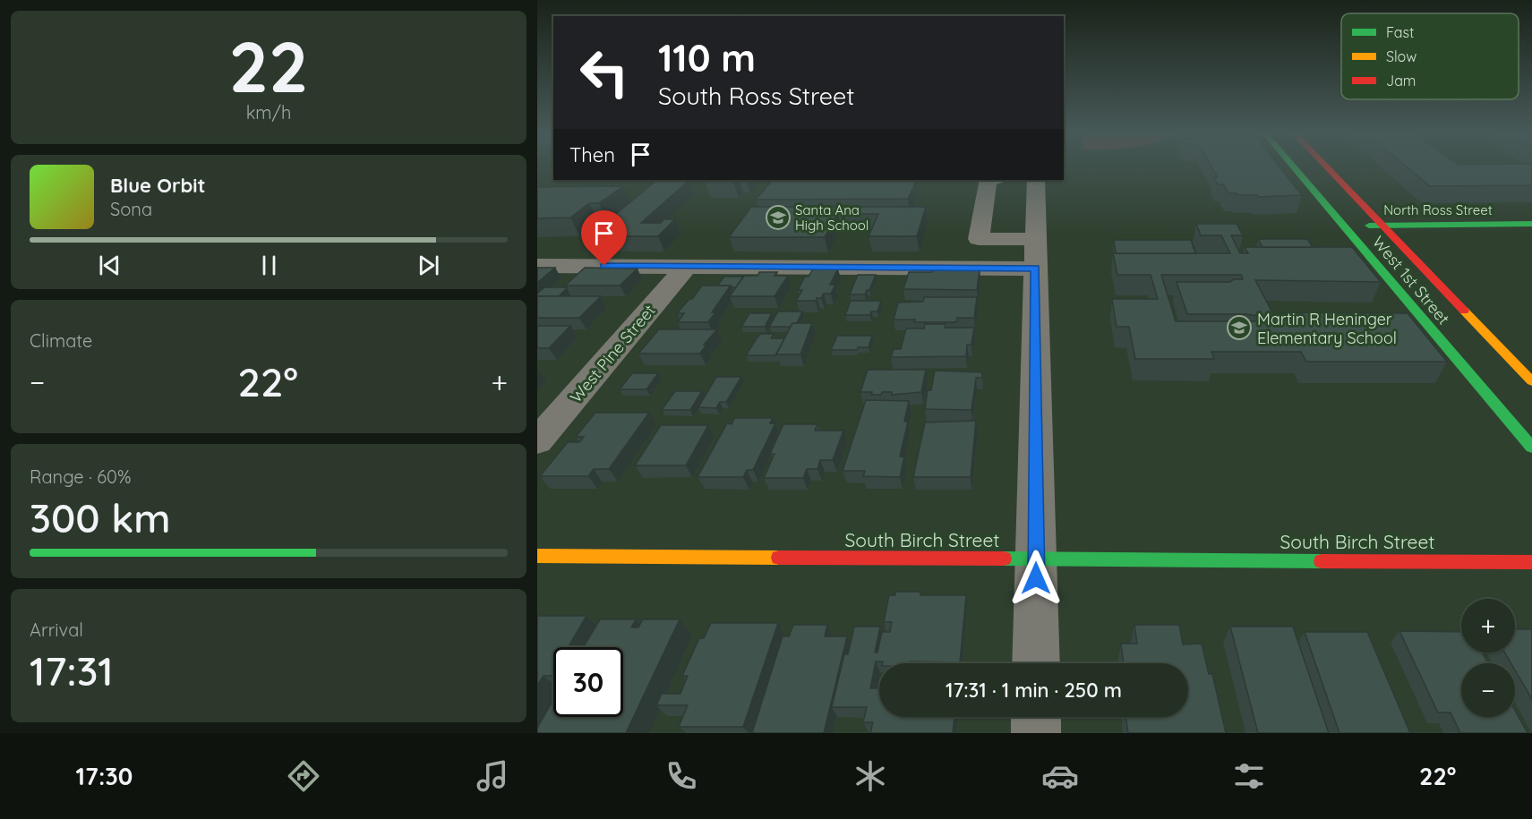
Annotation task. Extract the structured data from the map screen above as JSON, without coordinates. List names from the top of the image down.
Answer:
{
  "streets": {
    "main road": ["North Ross Street", "West 1st Street", "South Birch Street"],
    "street": ["West Pine Street"]
  },
  "crossings": [
    ["North Ross Street", "West 1st Street"]
  ],
  "places": {
    "school or university": ["Santa Ana High School", "Martin R Heninger Elementary School"]
  },
  "legend": ["Fast", "Slow", "Jam"],
  "page": {
    "tile": [
      ["22", "km/h"],
      "Climate",
      ["Range · 60%", "300 km"],
      ["Arrival", "17:31"]
    ],
    "turn": ["110 m", "South Ross Street"],
    "then": "Then",
    "song": ["Blue Orbit", "Sona"],
    "heat": ["−", "22°", "+"],
    "map_buttons": ["+", "−"],
    "limit": "30",
    "trip": "17:31 · 1 min · 250 m",
    "tabs": ["17:30", "22°"]
  }
}
